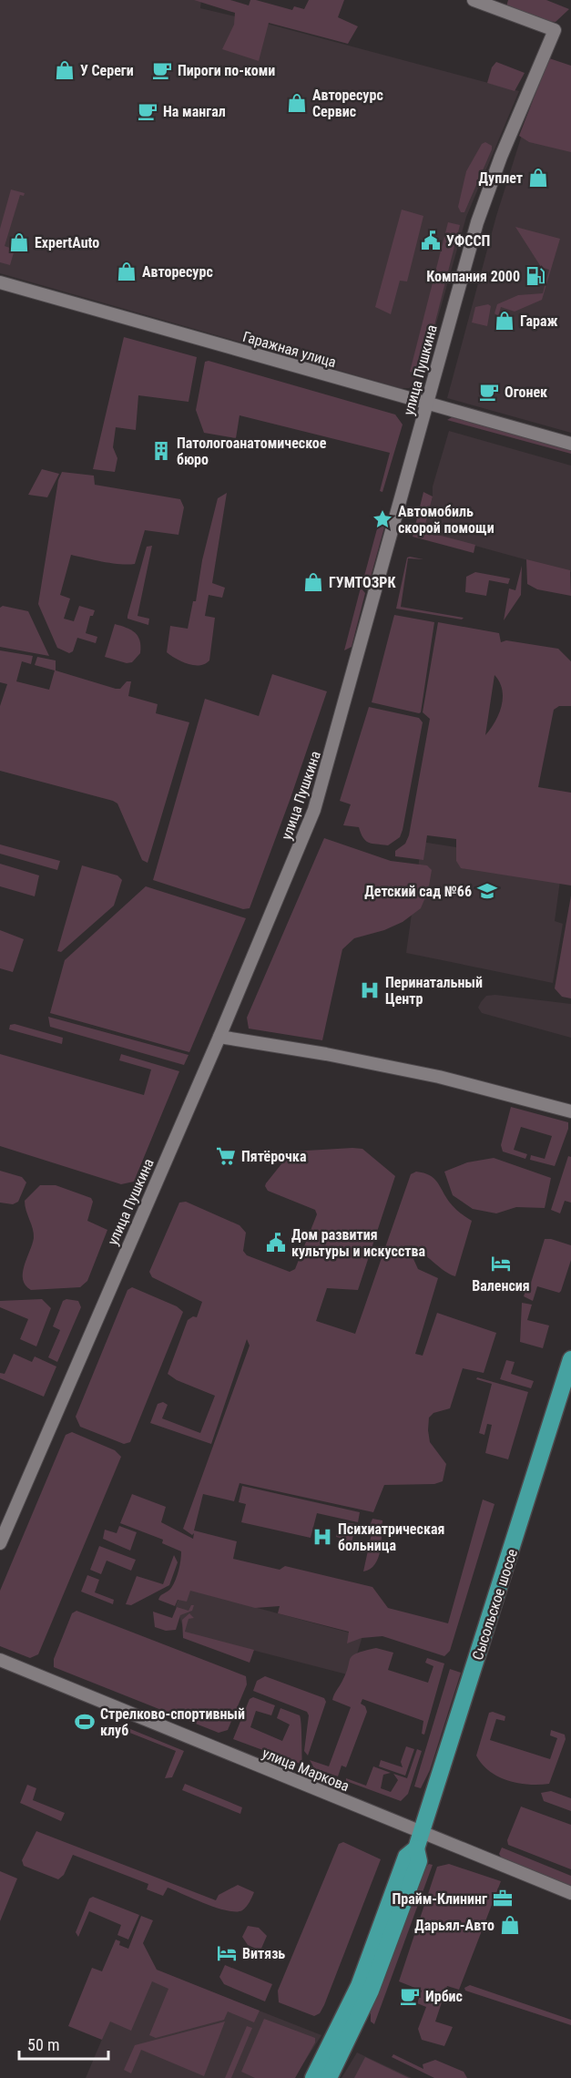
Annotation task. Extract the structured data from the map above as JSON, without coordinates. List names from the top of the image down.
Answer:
{
  "streets": {
    "main road": ["Сысольское шоссе"],
    "street": ["Гаражная улица", "улица Пушкина", "улица Маркова"]
  },
  "crossings": [
    ["Гаражная улица", "улица Пушкина"],
    ["Сысольское шоссе", "улица Маркова"]
  ],
  "places": {
    "shop": [
      "У Сереги",
      "Авторесурс Сервис",
      "Дуплет",
      "ExpertAuto",
      "Авторесурс",
      "Гараж",
      "ГУМТОЗРК",
      "Дарьял-Авто"
    ],
    "cafe": [
      "Пироги по-коми",
      "На мангал",
      "Огонек",
      "Ирбис"
    ],
    "public building": ["УФССП", "Дом развития культуры и искусства"],
    "fuel station": ["Компания 2000"],
    "building": ["Патологоанатомическое бюро"],
    "place": ["Автомобиль скорой помощи"],
    "school or university": ["Детский сад №66"],
    "hospital": ["Перинатальный Центр", "Психиатрическая больница"],
    "supermarket": ["Пятёрочка"],
    "hotel": ["Валенсия", "Витязь"],
    "sports": ["Стрелково-спортивный клуб"],
    "office": ["Прайм-Клининг"]
  },
  "scale_bar": "50 m"
}
